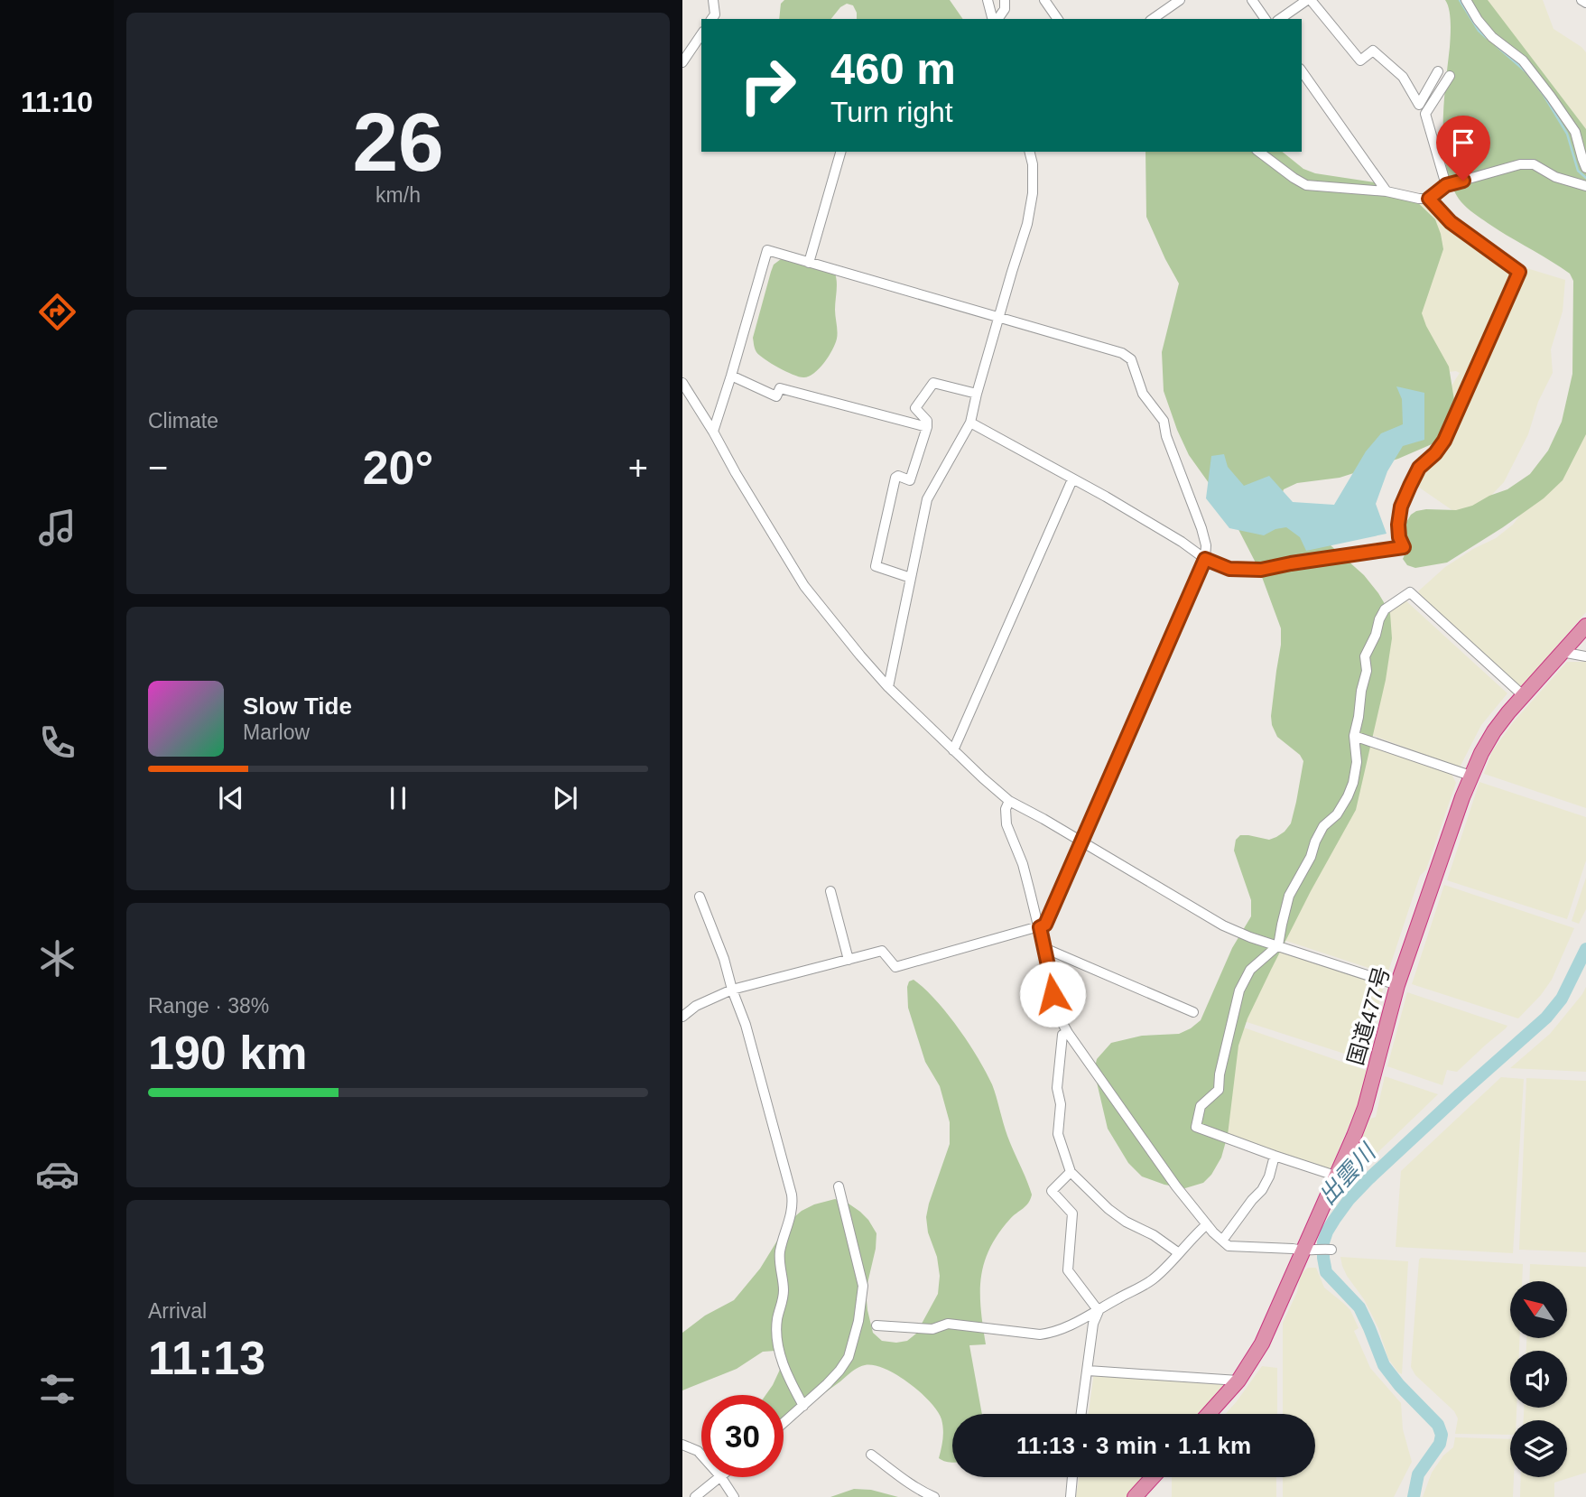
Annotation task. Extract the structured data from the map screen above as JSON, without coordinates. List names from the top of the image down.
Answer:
{
  "streets": {
    "highway": ["国道477号"]
  },
  "water": ["出雲川"],
  "north": "top left",
  "page": {
    "tabs": "11:10",
    "tile": [
      ["26", "km/h"],
      "Climate",
      ["Range · 38%", "190 km"],
      ["Arrival", "11:13"]
    ],
    "turn": ["460 m", "Turn right"],
    "heat": ["−", "20°", "+"],
    "song": ["Slow Tide", "Marlow"],
    "limit": "30",
    "trip": "11:13 · 3 min · 1.1 km"
  }
}
